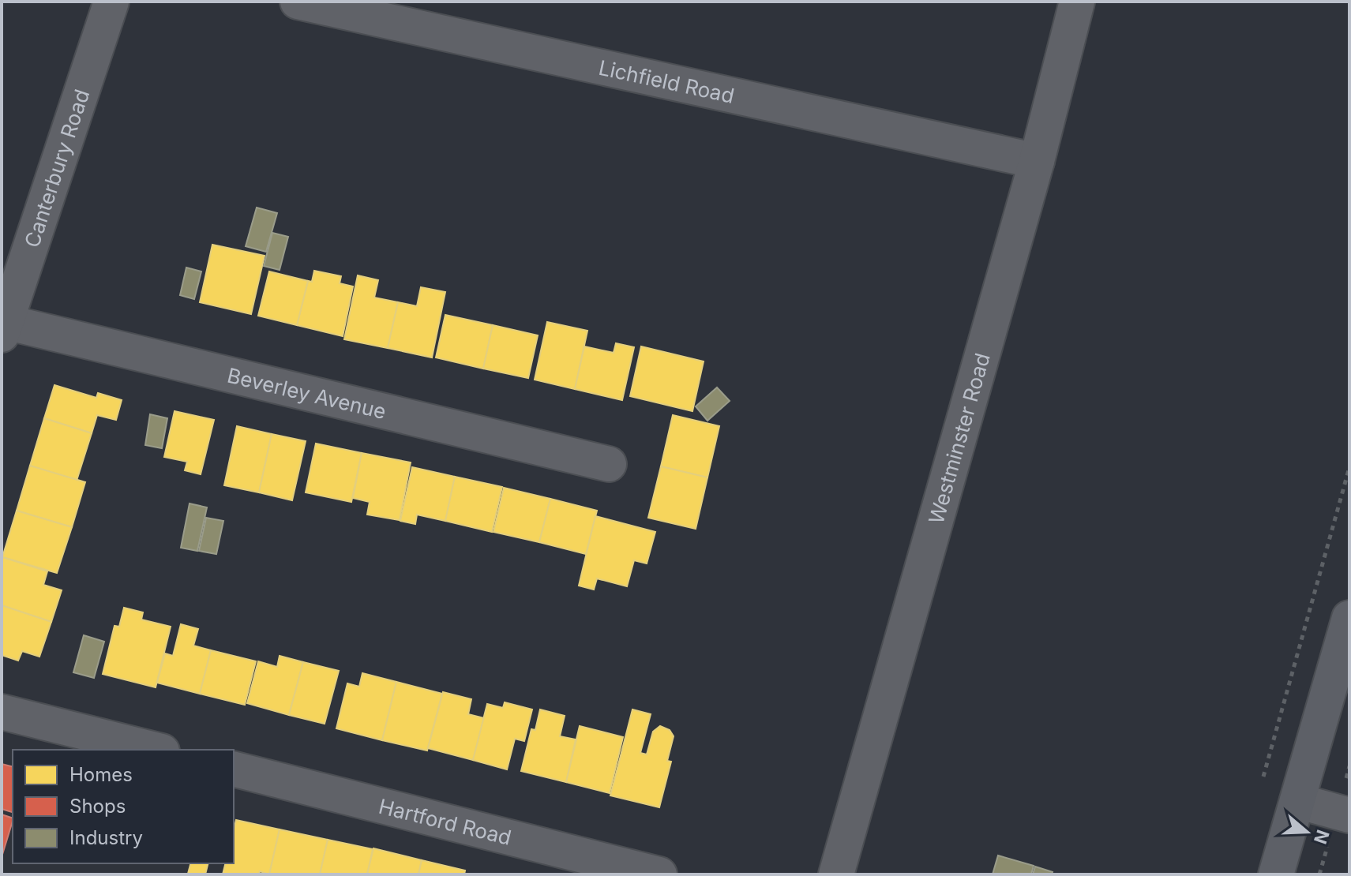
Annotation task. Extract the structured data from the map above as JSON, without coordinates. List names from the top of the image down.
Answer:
{
  "streets": {
    "street": [
      "Lichfield Road",
      "Canterbury Road",
      "Beverley Avenue",
      "Westminster Road",
      "Hartford Road"
    ]
  },
  "crossings": [
    ["Lichfield Road", "Westminster Road"],
    ["Canterbury Road", "Beverley Avenue"]
  ],
  "legend": ["Homes", "Shops", "Industry"],
  "north": "right"
}
